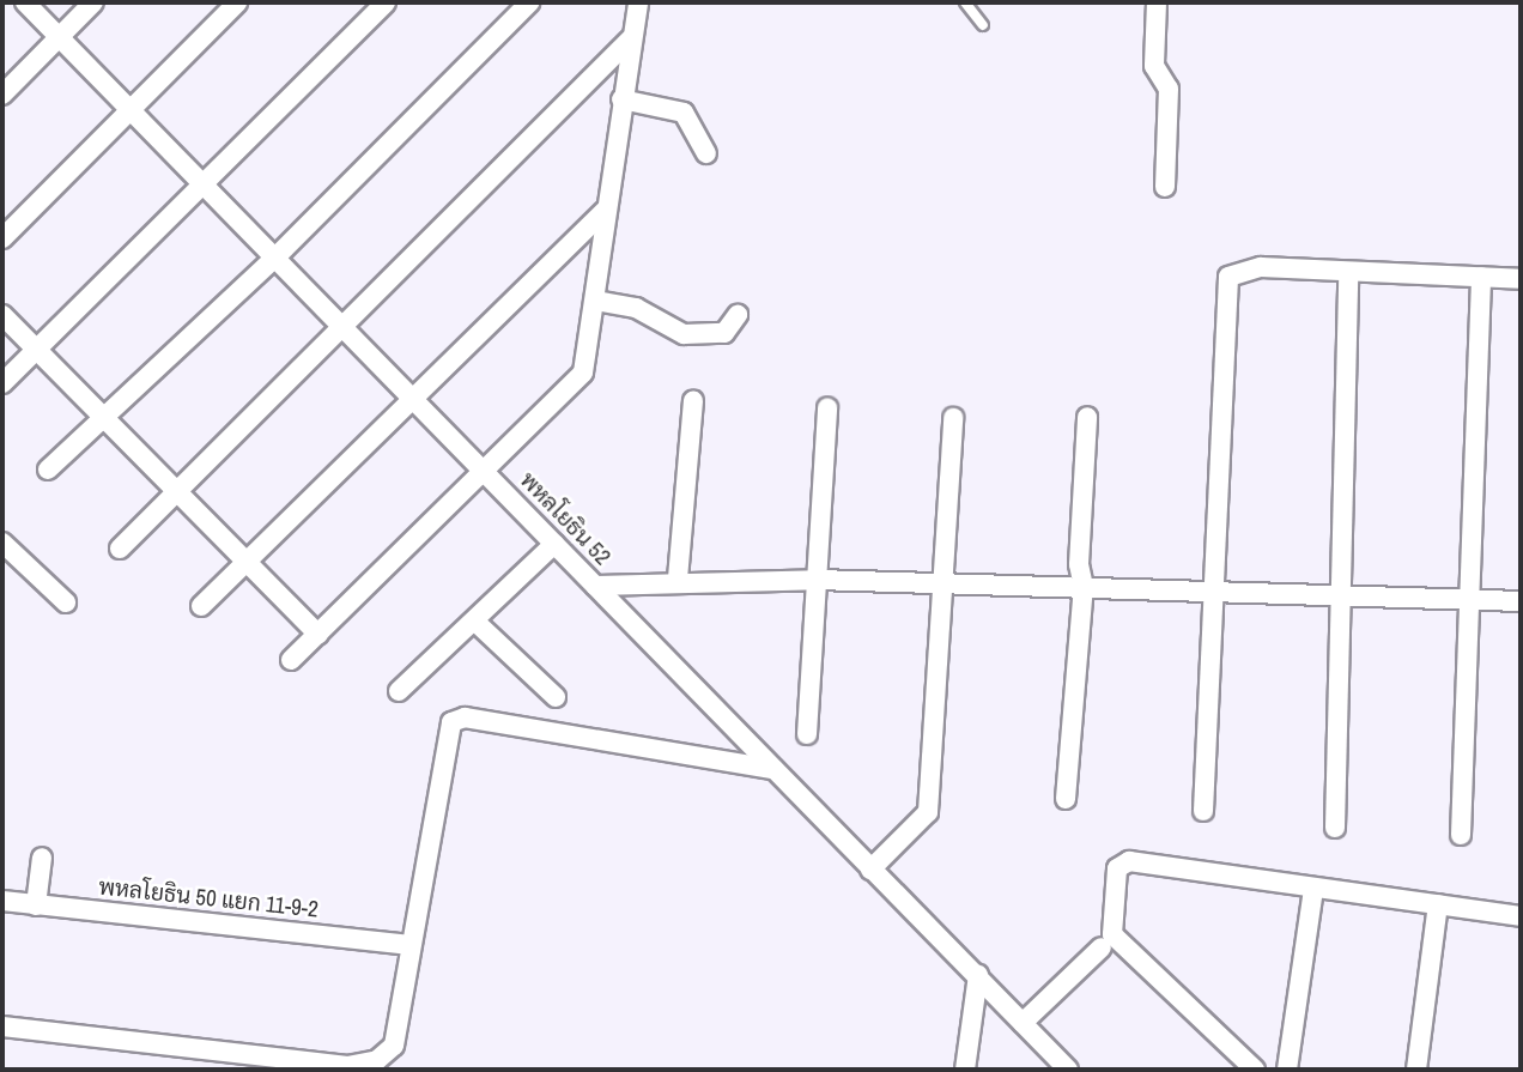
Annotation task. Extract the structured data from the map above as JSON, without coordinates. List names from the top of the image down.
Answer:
{
  "streets": {
    "street": ["พหลโยธิน 52", "พหลโยธิน 50 แยก 11-9-2"]
  }
}
